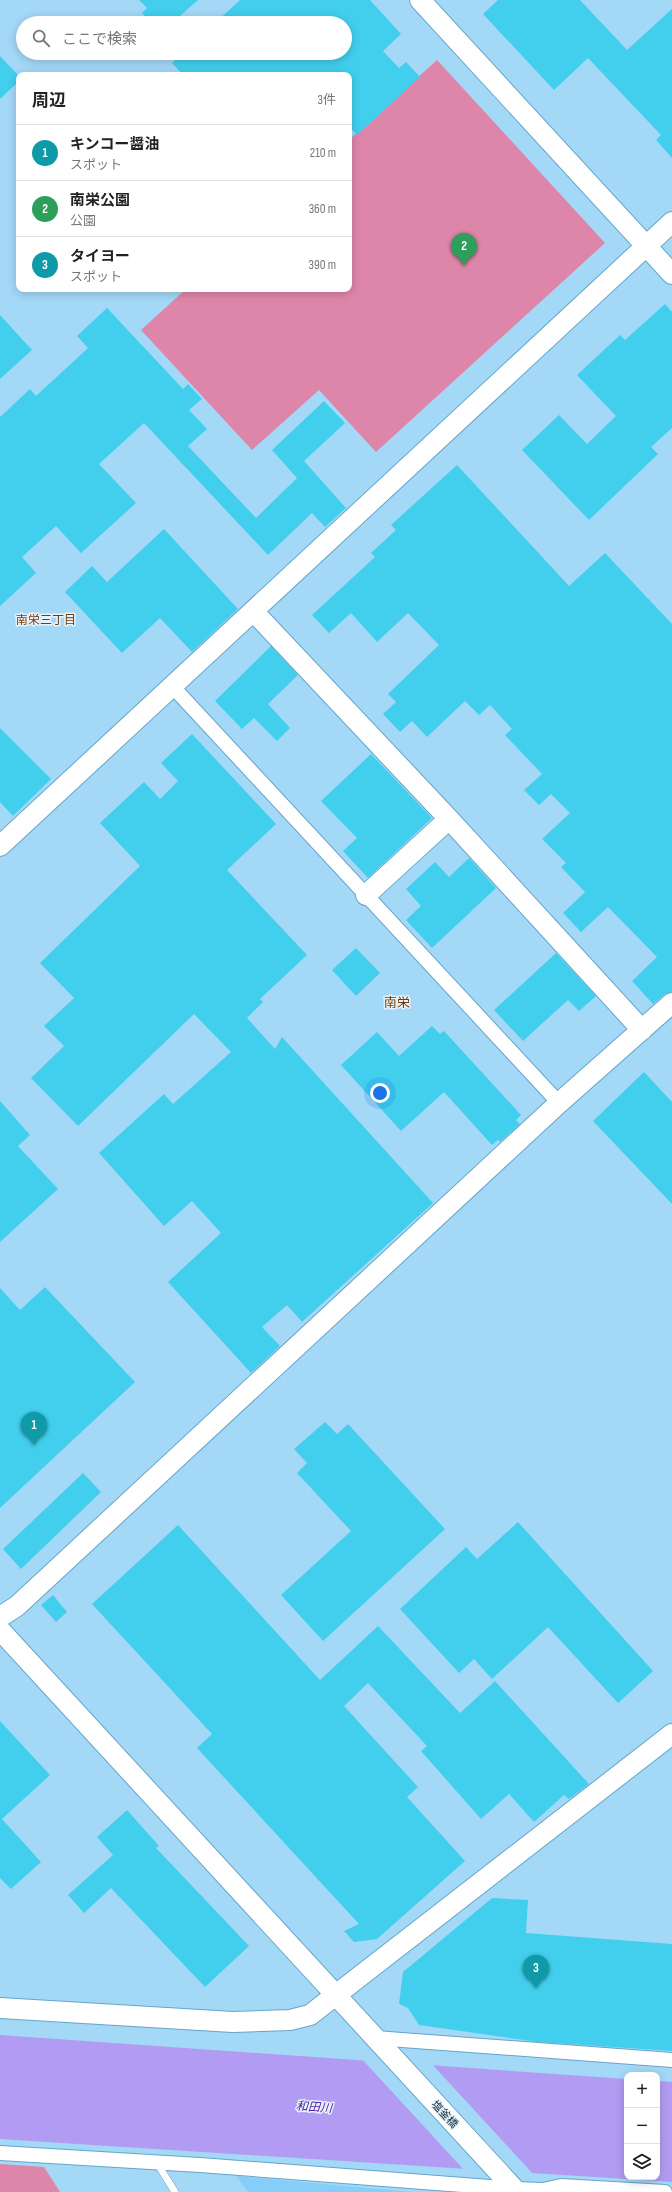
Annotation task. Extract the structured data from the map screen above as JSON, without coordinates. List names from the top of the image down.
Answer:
{
  "streets": {
    "street": ["塩釜橋"]
  },
  "districts": ["南栄三丁目", "南栄"],
  "water": ["和田川"],
  "page": {
    "search": "ここで検索",
    "heading": ["周辺", "3件"],
    "list": [
      {
        "mark": "1",
        "name": "キンコー醤油",
        "note": "スポット",
        "value": "210 m"
      },
      {
        "mark": "2",
        "name": "南栄公園",
        "note": "公園",
        "value": "360 m"
      },
      {
        "mark": "3",
        "name": "タイヨー",
        "note": "スポット",
        "value": "390 m"
      }
    ],
    "pins": ["2", "1", "3"],
    "map_buttons": ["+", "−"]
  }
}
